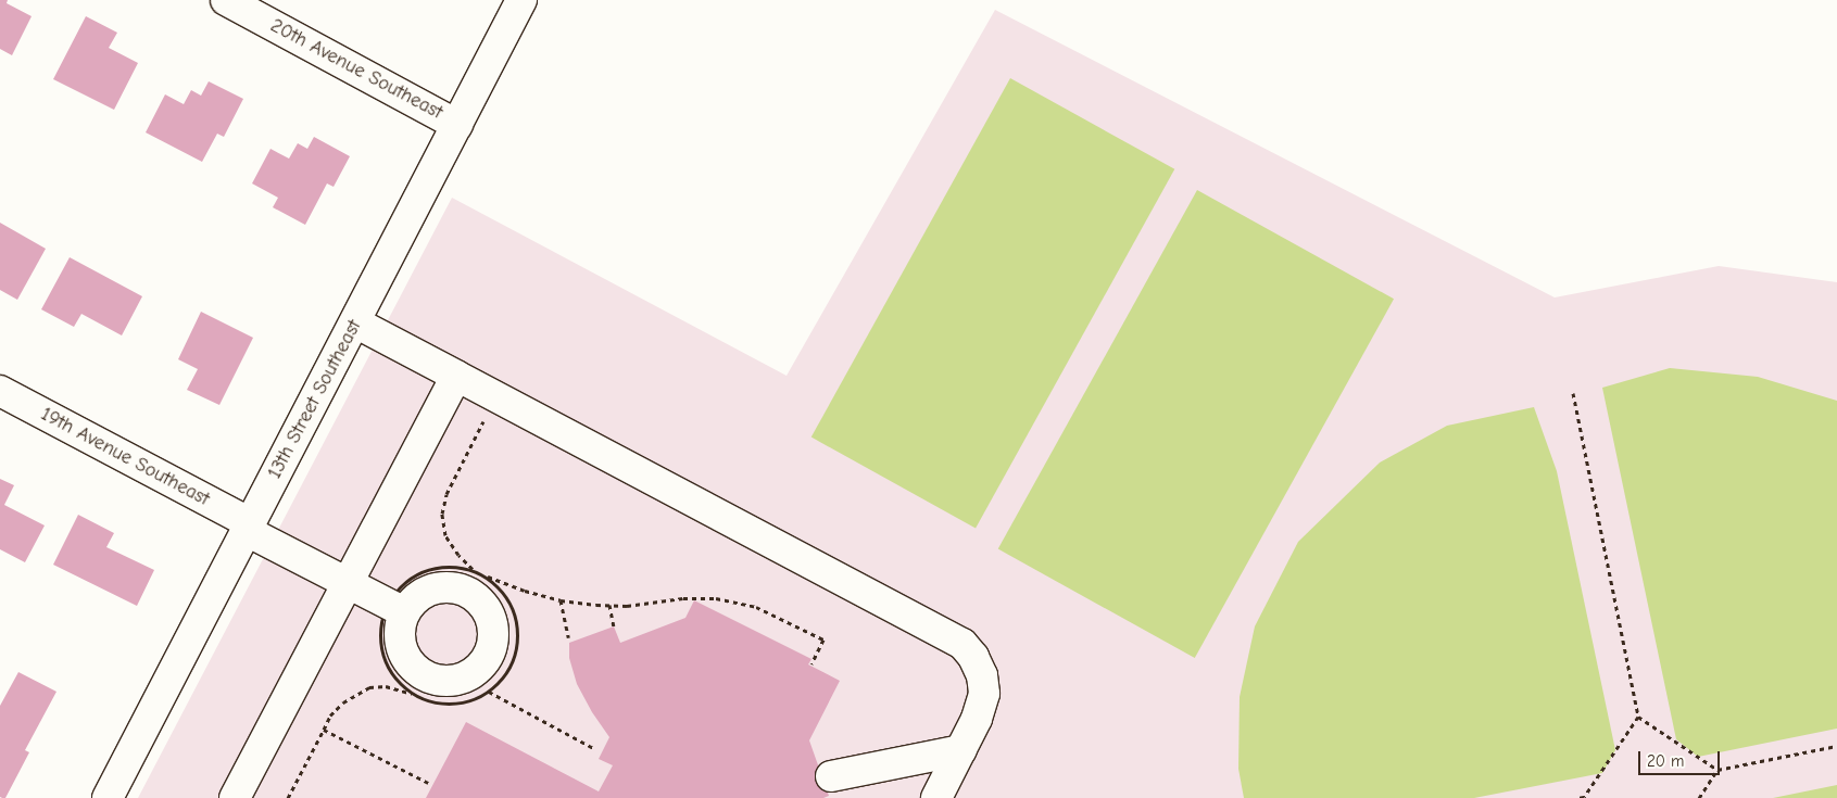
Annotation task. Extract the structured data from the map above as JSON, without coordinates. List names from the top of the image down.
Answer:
{
  "streets": {
    "street": ["20th Avenue Southeast", "13th Street Southeast", "19th Avenue Southeast"]
  },
  "crossings": [
    ["20th Avenue Southeast", "13th Street Southeast"],
    ["13th Street Southeast", "19th Avenue Southeast"]
  ],
  "scale_bar": "20 m"
}
